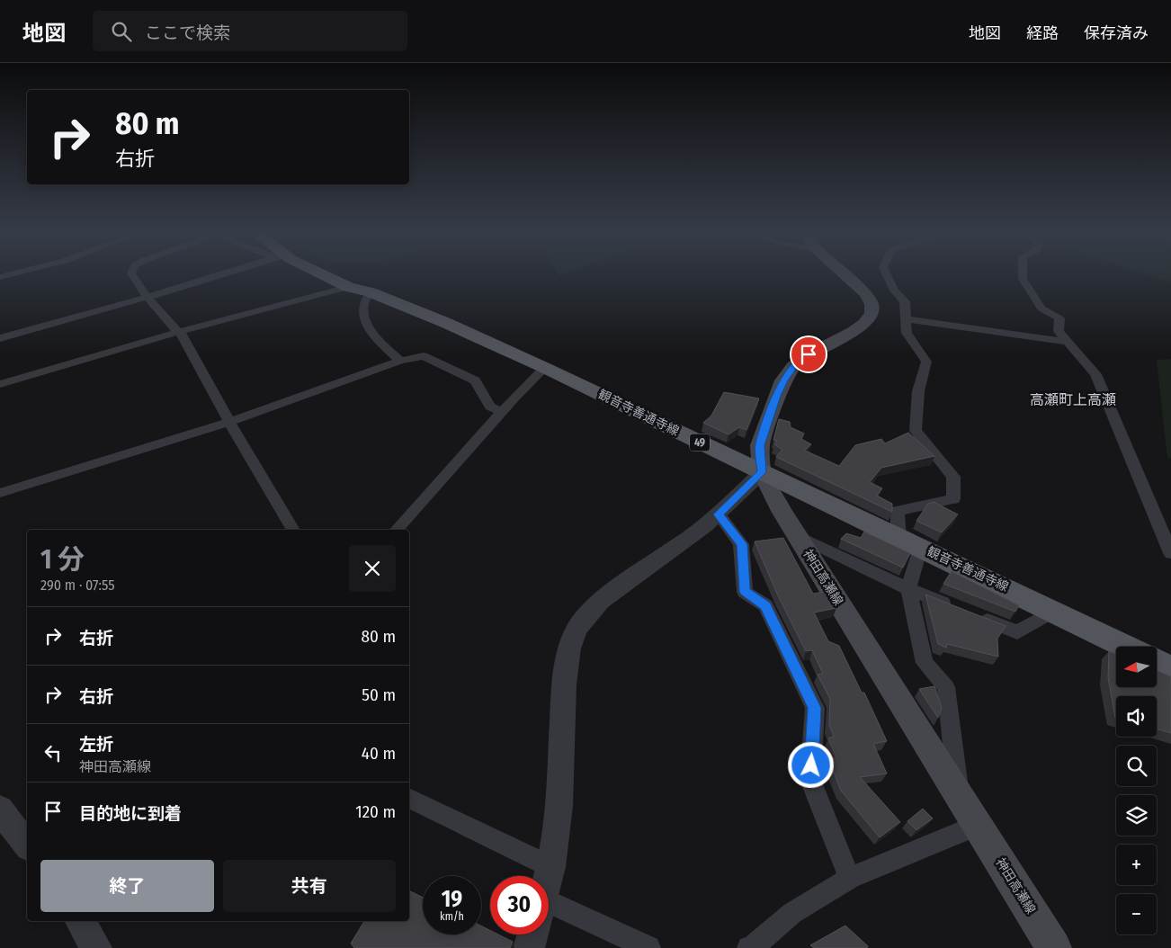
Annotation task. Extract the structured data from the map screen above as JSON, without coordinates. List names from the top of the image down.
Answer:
{
  "streets": {
    "main road": ["観音寺善通寺線", "49", "神田高瀬線"]
  },
  "crossings": [
    ["観音寺善通寺線", "神田高瀬線"]
  ],
  "districts": ["高瀬町上高瀬"],
  "north": "left",
  "page": {
    "header": "地図",
    "search": "ここで検索",
    "nav": ["地図", "経路", "保存済み"],
    "turn": ["80 m", "右折"],
    "heading": ["1 分", "290 m · 07:55"],
    "list": [
      {
        "name": "右折",
        "value": "80 m"
      },
      {
        "name": "右折",
        "value": "50 m"
      },
      {
        "name": "左折",
        "note": "神田高瀬線",
        "value": "40 m"
      },
      {
        "name": "目的地に到着",
        "value": "120 m"
      }
    ],
    "map_buttons": ["+", "−"],
    "buttons": ["終了", "共有"],
    "speed": "19 km/h",
    "limit": "30"
  }
}
